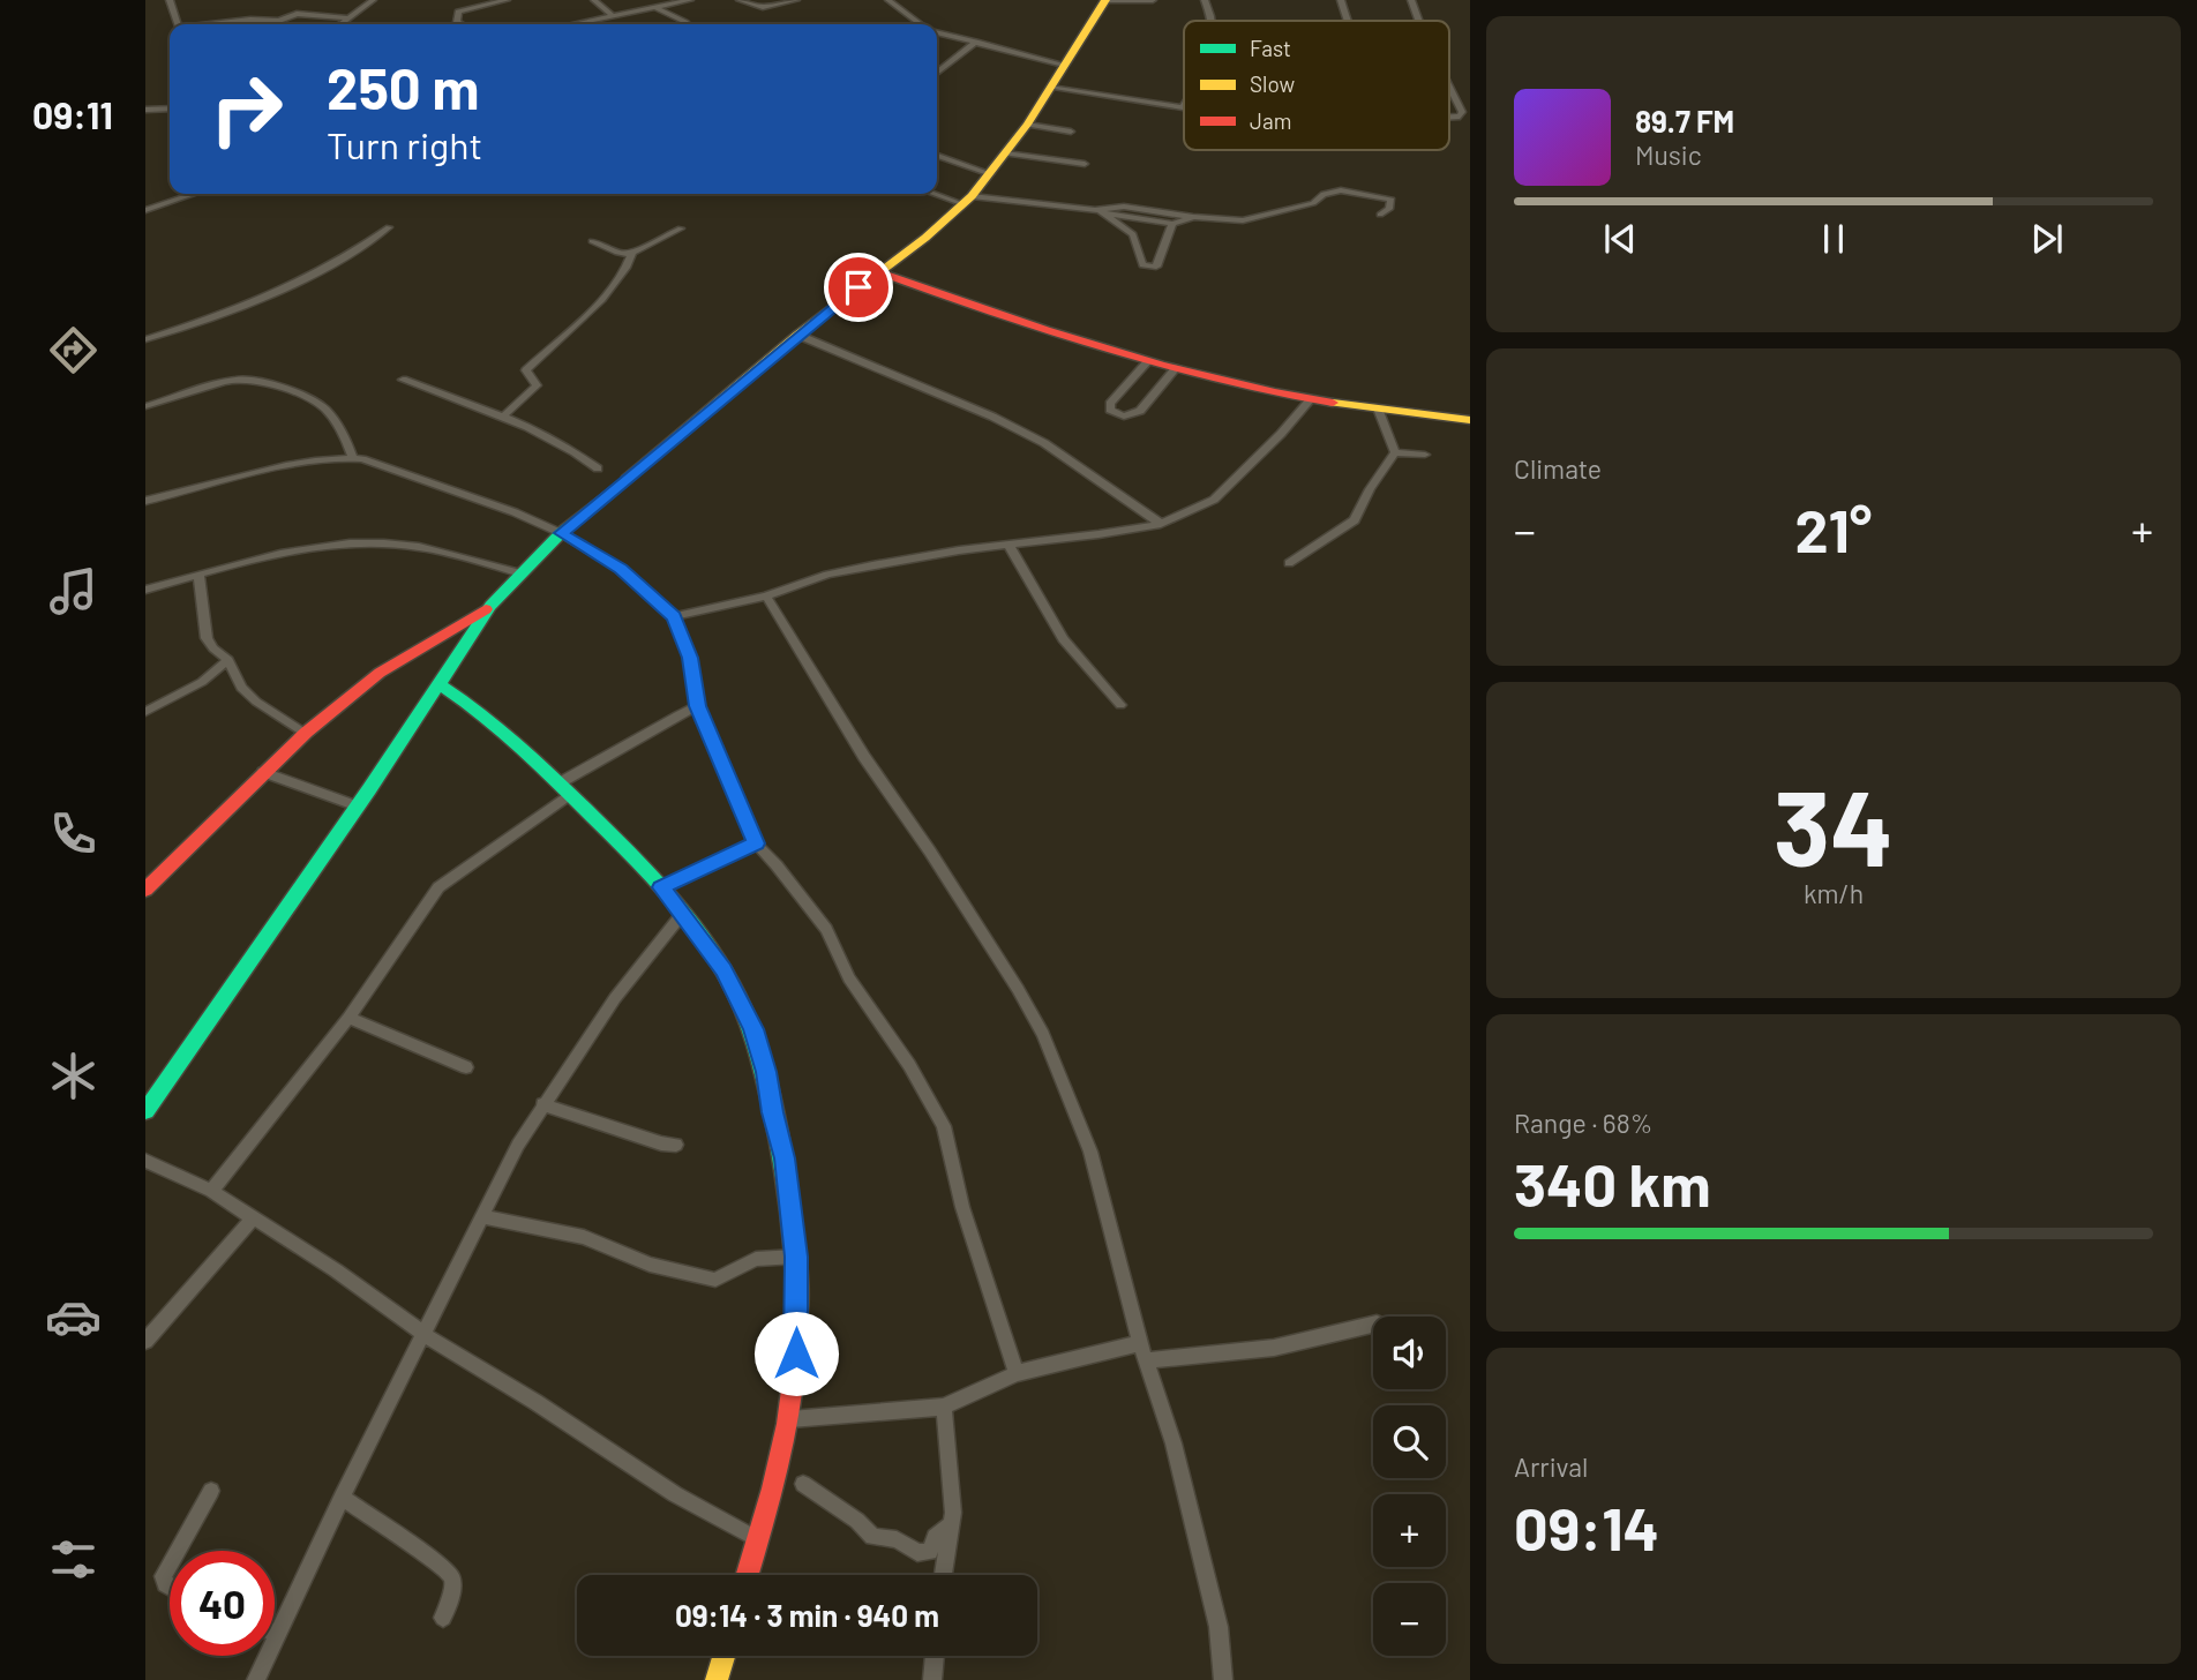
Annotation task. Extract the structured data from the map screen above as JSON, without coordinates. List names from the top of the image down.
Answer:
{
  "legend": ["Fast", "Slow", "Jam"],
  "page": {
    "tabs": "09:11",
    "turn": ["250 m", "Turn right"],
    "song": ["89.7 FM", "Music"],
    "tile": [
      "Climate",
      ["34", "km/h"],
      ["Range · 68%", "340 km"],
      ["Arrival", "09:14"]
    ],
    "heat": ["−", "21°", "+"],
    "map_buttons": ["+", "−"],
    "limit": "40",
    "trip": "09:14 · 3 min · 940 m"
  }
}
